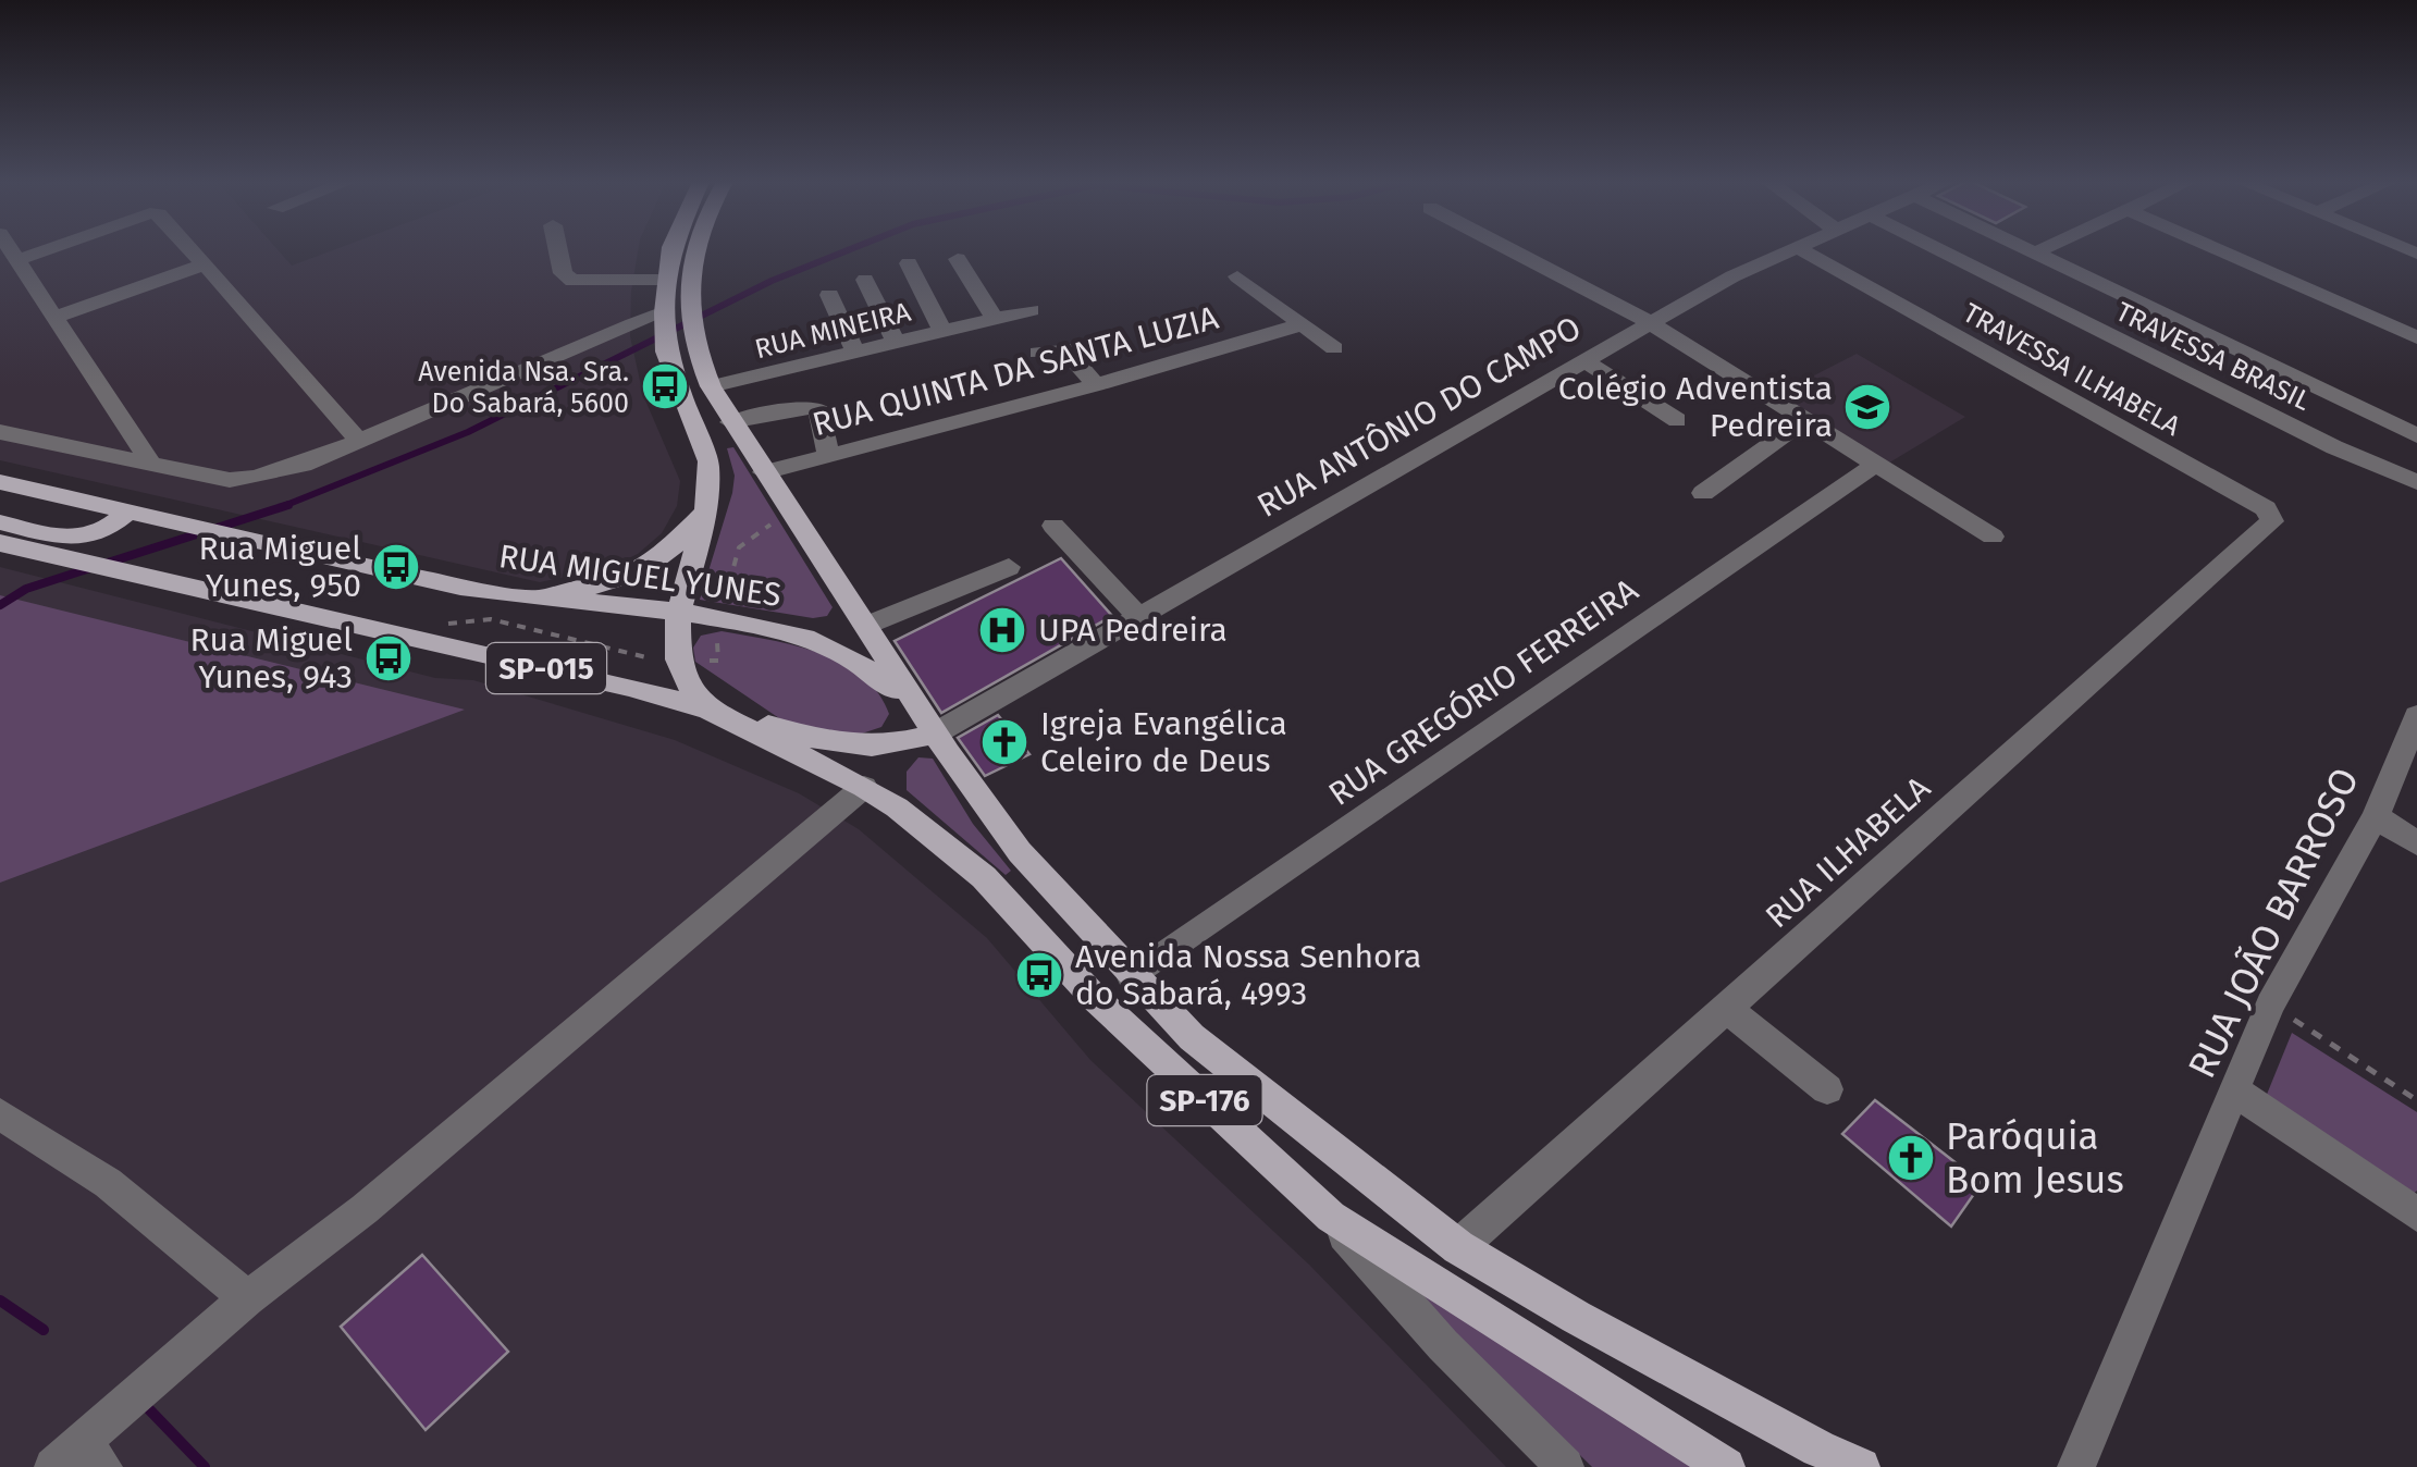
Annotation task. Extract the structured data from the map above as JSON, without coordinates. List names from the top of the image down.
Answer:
{
  "streets": {
    "main road": ["RUA MIGUEL YUNES", "SP-015", "SP-176"],
    "street": [
      "RUA MINEIRA",
      "TRAVESSA BRASIL",
      "TRAVESSA ILHABELA",
      "RUA QUINTA DA SANTA LUZIA",
      "RUA ANTÔNIO DO CAMPO",
      "RUA GREGÓRIO FERREIRA",
      "RUA ILHABELA",
      "RUA JOÃO BARROSO"
    ]
  },
  "crossings": [
    ["TRAVESSA ILHABELA", "RUA ILHABELA"],
    ["RUA ANTÔNIO DO CAMPO", "RUA MIGUEL YUNES"],
    ["RUA ANTÔNIO DO CAMPO", "SP-015"],
    ["RUA ANTÔNIO DO CAMPO", "SP-176"],
    ["RUA MIGUEL YUNES", "SP-015"],
    ["RUA MIGUEL YUNES", "SP-176"],
    ["SP-015", "SP-176"],
    ["RUA GREGÓRIO FERREIRA", "SP-176"],
    ["RUA ILHABELA", "SP-176"]
  ],
  "places": {
    "bus stop": [
      "Avenida Nsa. Sra. Do Sabará, 5600",
      "Rua Miguel Yunes, 950",
      "Rua Miguel Yunes, 943",
      "Avenida Nossa Senhora do Sabará, 4993"
    ],
    "school or university": ["Colégio Adventista Pedreira"],
    "hospital": ["UPA Pedreira"],
    "church": ["Igreja Evangélica Celeiro de Deus", "Paróquia Bom Jesus"]
  }
}
